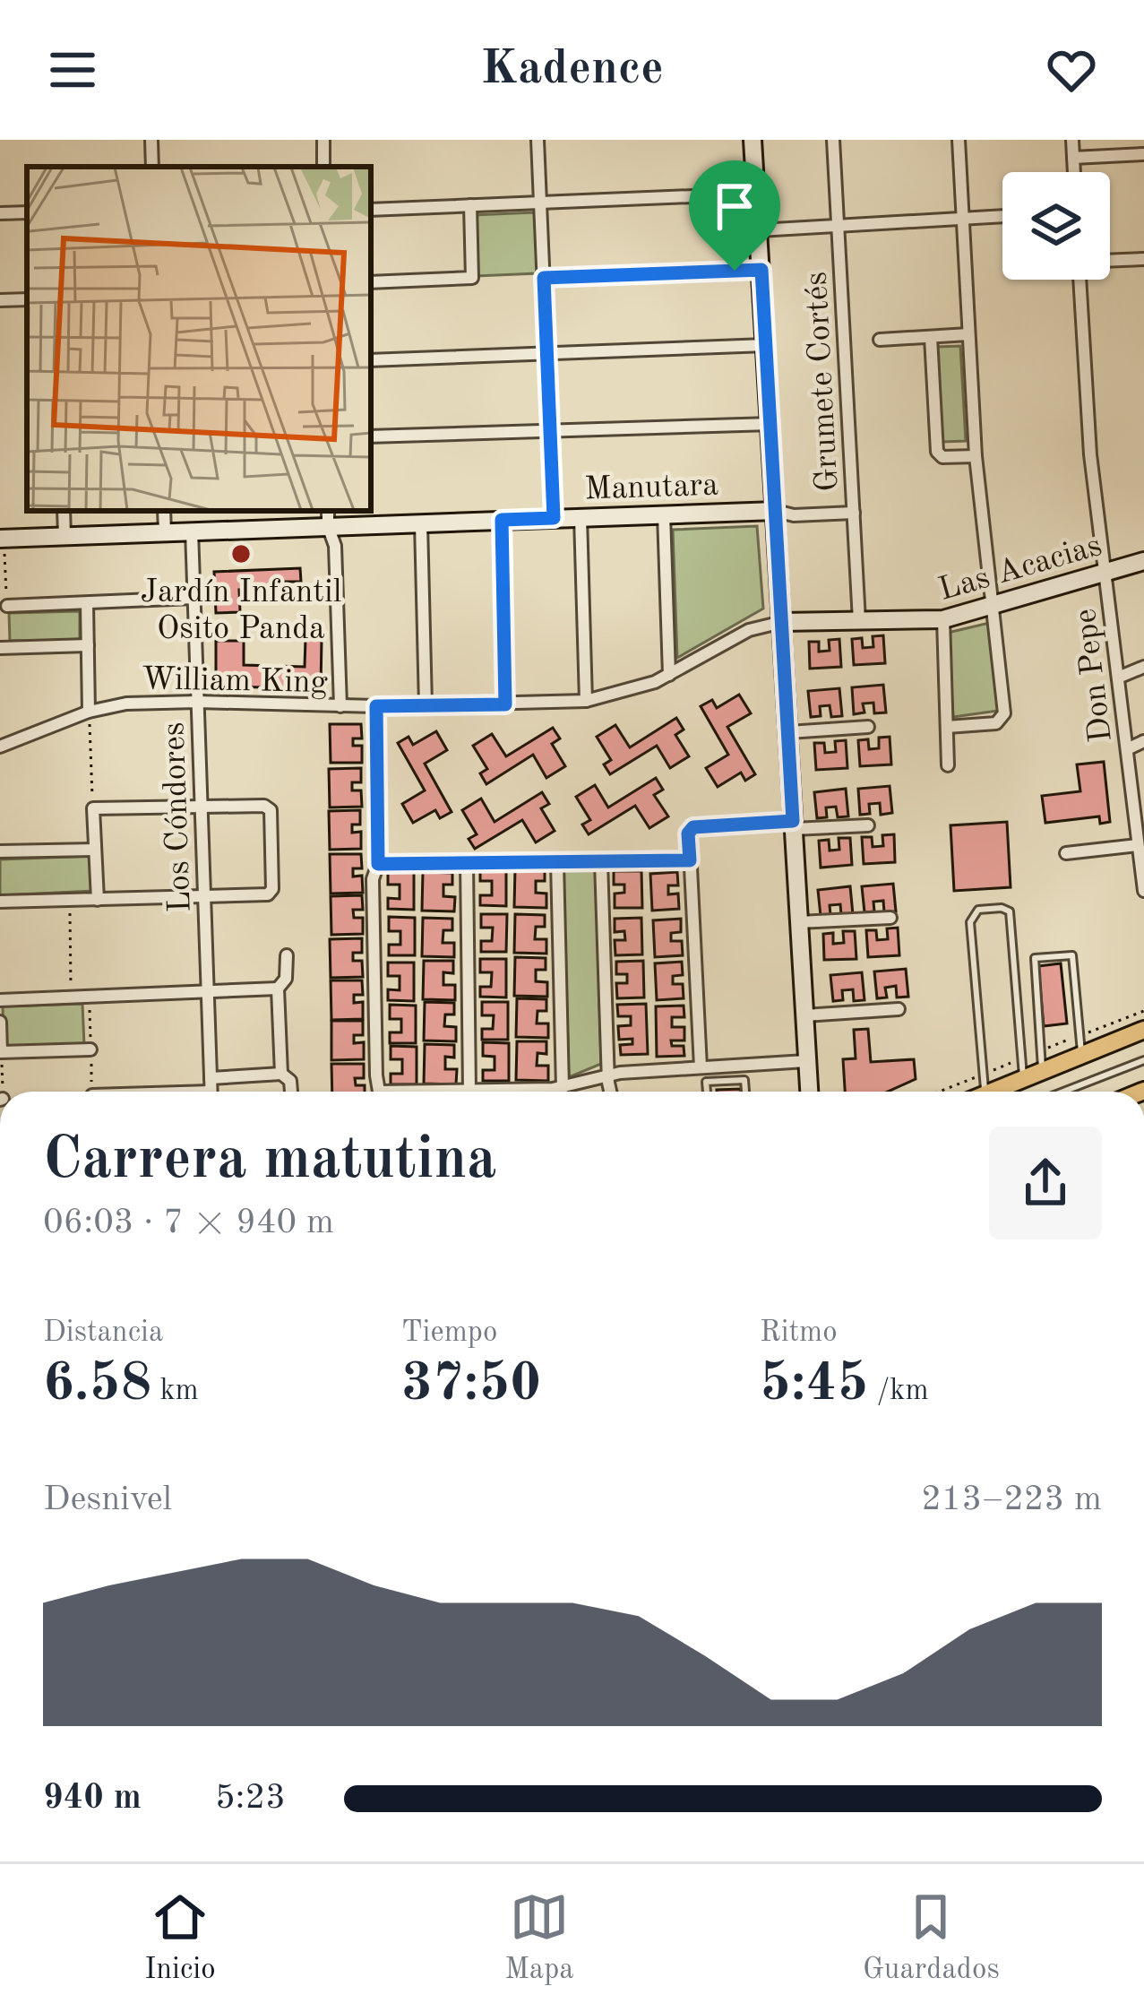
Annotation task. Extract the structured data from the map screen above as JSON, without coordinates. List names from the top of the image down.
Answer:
{
  "streets": {
    "main road": ["Manutara", "Las Acacias"],
    "street": [
      "Grumete Cortés",
      "Don Pepe",
      "William King",
      "Los Cóndores"
    ]
  },
  "crossings": [
    ["Grumete Cortés", "Manutara"],
    ["Grumete Cortés", "Las Acacias"],
    ["Manutara", "Los Cóndores"],
    ["Las Acacias", "Don Pepe"],
    ["Las Acacias", "William King"],
    ["William King", "Los Cóndores"]
  ],
  "places": ["Jardín Infantil Osito Panda"],
  "page": {
    "header": "Kadence",
    "heading": ["Carrera matutina", "06:03 · 7 × 940 m"],
    "stats": [
      ["Distancia", "6.58 km"],
      ["Tiempo", "37:50"],
      ["Ritmo", "5:45 /km"]
    ],
    "chart": ["Desnivel", "213–223 m"],
    "list": [
      {
        "name": "940 m",
        "note": "5:23"
      }
    ],
    "tabs": ["Inicio", "Mapa", "Guardados"]
  }
}
